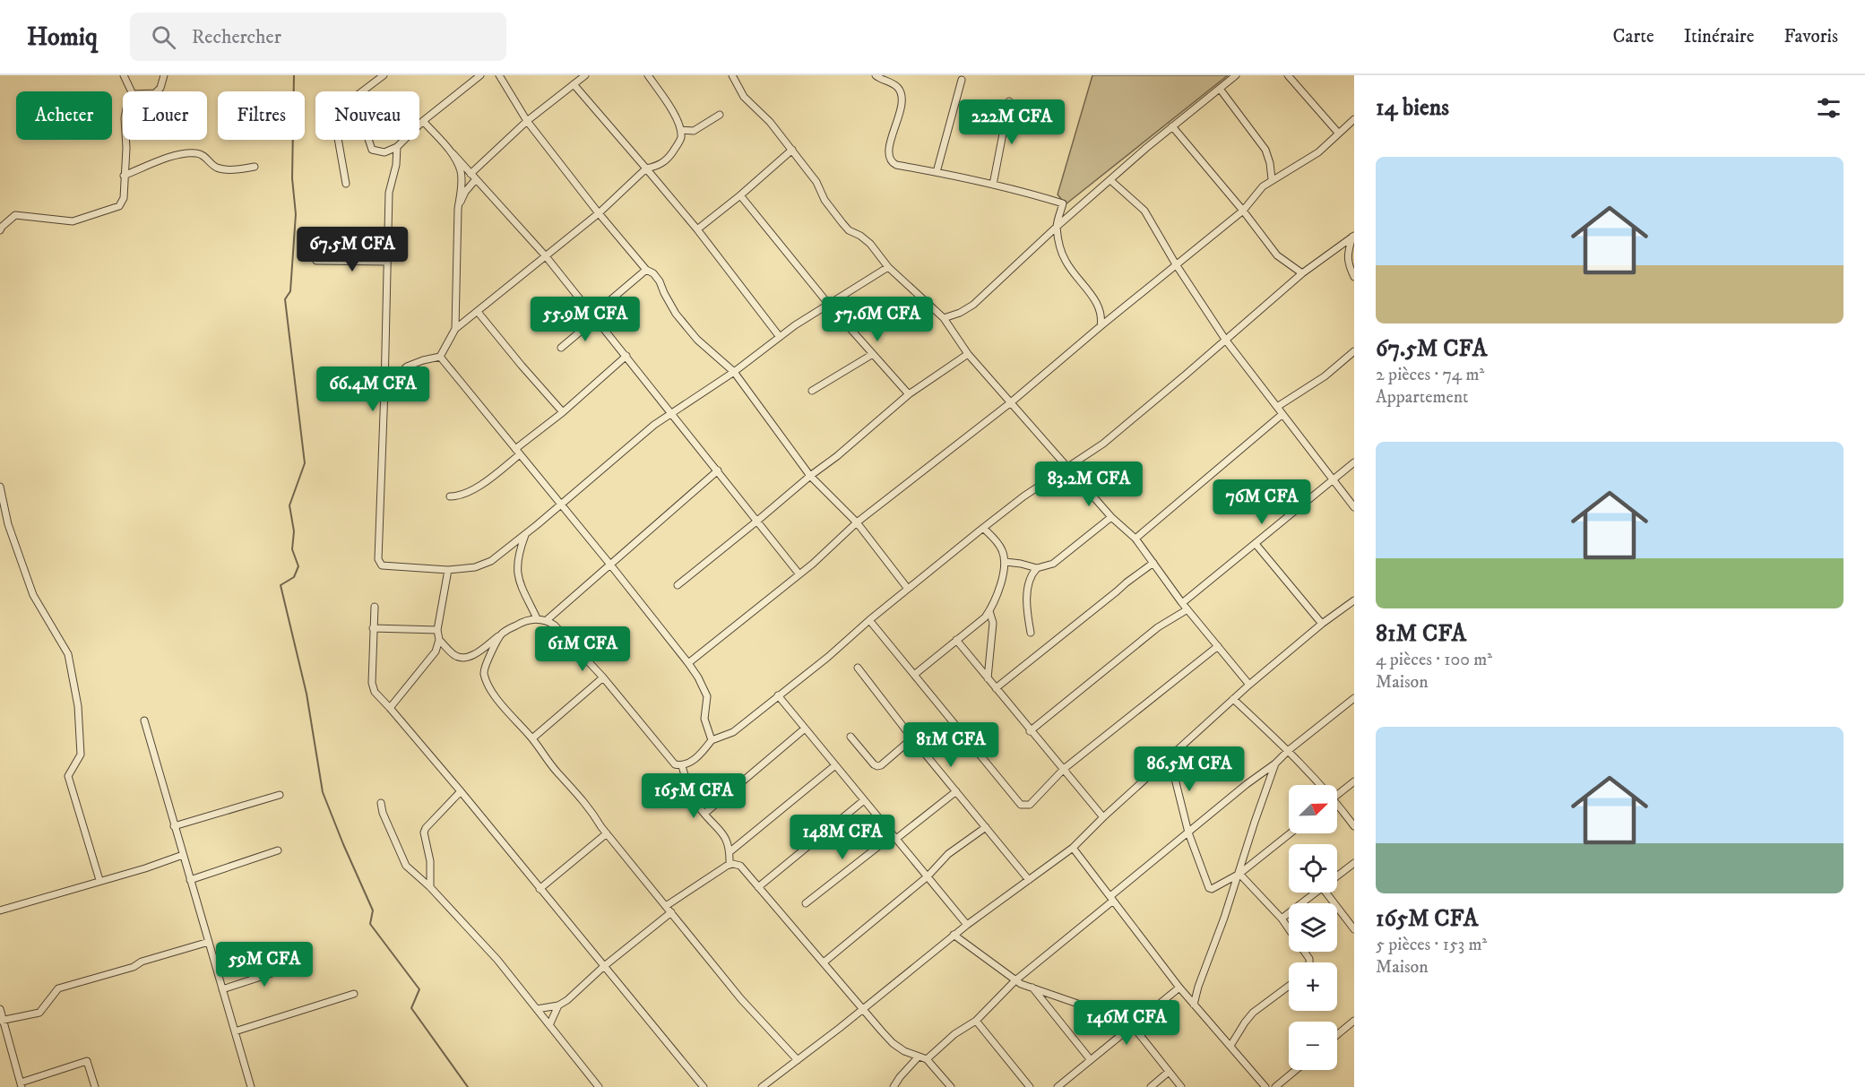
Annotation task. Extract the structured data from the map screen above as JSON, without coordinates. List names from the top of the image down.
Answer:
{
  "north": "top right",
  "page": {
    "header": "Homiq",
    "search": "Rechercher",
    "nav": ["Carte", "Itinéraire", "Favoris"],
    "heading": "14 biens",
    "chip": [
      "Acheter",
      "Louer",
      "Filtres",
      "Nouveau"
    ],
    "price": [
      "222M CFA",
      "67.5M CFA",
      "55.9M CFA",
      "57.6M CFA",
      "66.4M CFA",
      "83.2M CFA",
      "76M CFA",
      "61M CFA",
      "81M CFA",
      "86.5M CFA",
      "165M CFA",
      "148M CFA",
      "59M CFA",
      "146M CFA"
    ],
    "list": [
      {
        "name": "67.5M CFA",
        "note": "2 pièces · 74 m² · Appartement"
      },
      {
        "name": "81M CFA",
        "note": "4 pièces · 100 m² · Maison"
      },
      {
        "name": "165M CFA",
        "note": "5 pièces · 153 m² · Maison"
      }
    ],
    "map_buttons": ["+", "−"]
  }
}
